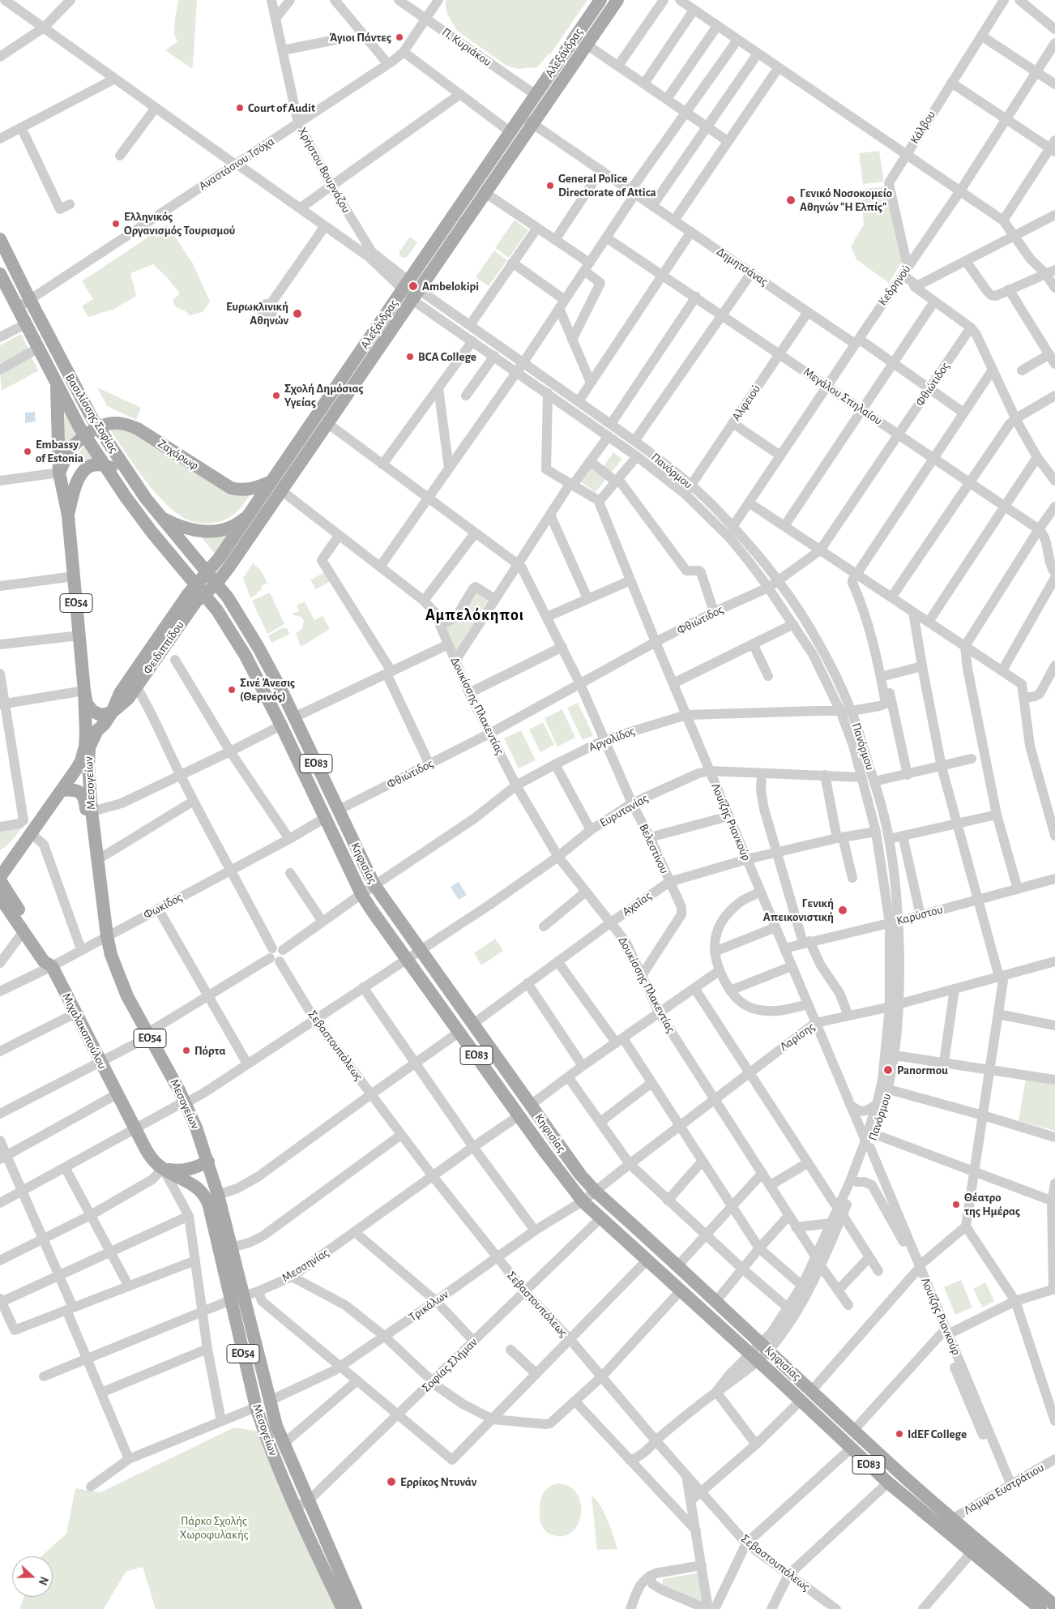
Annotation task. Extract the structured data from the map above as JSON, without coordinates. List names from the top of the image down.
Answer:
{
  "streets": {
    "main road": [
      "Αλεξάνδρας",
      "Βασιλίσσης Σοφίας",
      "Ζαχάρωφ",
      "ΕΟ54",
      "Φειδιππίδου",
      "ΕΟ83",
      "Μεσογείων",
      "Κηφισίας",
      "Μιχαλακοπούλου"
    ],
    "street": [
      "Π. Κυριάκου",
      "Κάλβου",
      "Αναστάσιου Τσόχα",
      "Χρήστου Βουρνάζου",
      "Δημητσάνας",
      "Κεδρηνού",
      "Φθιώτιδος",
      "Μεγάλου Σπηλαίου",
      "Αλφειού",
      "Πανόρμου",
      "Δουκίσσης Πλακεντίας",
      "Αργολίδος",
      "Ευρυτανίας",
      "Λουΐζης Ριανκούρ",
      "Βελεστίνου",
      "Αχαΐας",
      "Φωκίδος",
      "Καρύστου",
      "Λαρίσης",
      "Σεβαστουπόλεως",
      "Μεσσηνίας",
      "Τρικάλων",
      "Σοφίας Σλήμαν",
      "Λάμψα Ευστράτιου"
    ]
  },
  "crossings": [
    ["Π. Κυριάκου", "Αλεξάνδρας"],
    ["Π. Κυριάκου", "Αναστάσιου Τσόχα"],
    ["Αλεξάνδρας", "Χρήστου Βουρνάζου"],
    ["Αλεξάνδρας", "Δημητσάνας"],
    ["Αλεξάνδρας", "Βασιλίσσης Σοφίας"],
    ["Αλεξάνδρας", "Ζαχάρωφ"],
    ["Αλεξάνδρας", "Πανόρμου"],
    ["Αλεξάνδρας", "Φειδιππίδου"],
    ["Αλεξάνδρας", "Δουκίσσης Πλακεντίας"],
    ["Αλεξάνδρας", "Κηφισίας"],
    ["Κάλβου", "Κεδρηνού"],
    ["Αναστάσιου Τσόχα", "Χρήστου Βουρνάζου"],
    ["Αναστάσιου Τσόχα", "Βασιλίσσης Σοφίας"],
    ["Χρήστου Βουρνάζου", "Πανόρμου"],
    ["Δημητσάνας", "Κεδρηνού"],
    ["Δημητσάνας", "Φθιώτιδος"],
    ["Δημητσάνας", "Αλφειού"],
    ["Κεδρηνού", "Μεγάλου Σπηλαίου"],
    ["Κεδρηνού", "Πανόρμου"],
    ["Φθιώτιδος", "Μεγάλου Σπηλαίου"],
    ["Φθιώτιδος", "Πανόρμου"],
    ["Φθιώτιδος", "Δουκίσσης Πλακεντίας"],
    ["Φθιώτιδος", "Λουΐζης Ριανκούρ"],
    ["Φθιώτιδος", "Βελεστίνου"],
    ["Φθιώτιδος", "Κηφισίας"],
    ["Μεγάλου Σπηλαίου", "Αλφειού"],
    ["Αλφειού", "Πανόρμου"],
    ["Βασιλίσσης Σοφίας", "Ζαχάρωφ"],
    ["Βασιλίσσης Σοφίας", "ΕΟ54"],
    ["Βασιλίσσης Σοφίας", "Φειδιππίδου"],
    ["Βασιλίσσης Σοφίας", "Κηφισίας"],
    ["Ζαχάρωφ", "Δουκίσσης Πλακεντίας"],
    ["Πανόρμου", "Δουκίσσης Πλακεντίας"],
    ["Πανόρμου", "Αργολίδος"],
    ["Πανόρμου", "Ευρυτανίας"],
    ["Πανόρμου", "Λουΐζης Ριανκούρ"],
    ["Πανόρμου", "Κηφισίας"],
    ["Πανόρμου", "Αχαΐας"],
    ["Πανόρμου", "Καρύστου"],
    ["Πανόρμου", "Λαρίσης"],
    ["Πανόρμου", "Σεβαστουπόλεως"],
    ["ΕΟ54", "Μεσογείων"],
    ["ΕΟ54", "Φωκίδος"],
    ["ΕΟ54", "Μιχαλακοπούλου"],
    ["Φειδιππίδου", "Μεσογείων"],
    ["Φειδιππίδου", "Κηφισίας"],
    ["Φειδιππίδου", "Σεβαστουπόλεως"],
    ["Δουκίσσης Πλακεντίας", "Αργολίδος"],
    ["Δουκίσσης Πλακεντίας", "Ευρυτανίας"],
    ["Δουκίσσης Πλακεντίας", "Βελεστίνου"],
    ["Δουκίσσης Πλακεντίας", "Αχαΐας"],
    ["Δουκίσσης Πλακεντίας", "Λαρίσης"],
    ["Αργολίδος", "Λουΐζης Ριανκούρ"],
    ["Αργολίδος", "Βελεστίνου"],
    ["Αργολίδος", "Κηφισίας"],
    ["Αργολίδος", "Σεβαστουπόλεως"],
    ["Μεσογείων", "Ευρυτανίας"],
    ["Μεσογείων", "Φωκίδος"],
    ["Μεσογείων", "Μιχαλακοπούλου"],
    ["Μεσογείων", "Μεσσηνίας"],
    ["Μεσογείων", "Τρικάλων"],
    ["Μεσογείων", "Σοφίας Σλήμαν"],
    ["Ευρυτανίας", "Λουΐζης Ριανκούρ"],
    ["Ευρυτανίας", "Βελεστίνου"],
    ["Ευρυτανίας", "Κηφισίας"],
    ["Ευρυτανίας", "Μιχαλακοπούλου"],
    ["Ευρυτανίας", "Σεβαστουπόλεως"],
    ["Λουΐζης Ριανκούρ", "Αχαΐας"],
    ["Λουΐζης Ριανκούρ", "Καρύστου"],
    ["Λουΐζης Ριανκούρ", "Λαρίσης"],
    ["Λουΐζης Ριανκούρ", "Λάμψα Ευστράτιου"],
    ["Βελεστίνου", "Αχαΐας"],
    ["Κηφισίας", "Αχαΐας"],
    ["Κηφισίας", "Φωκίδος"],
    ["Κηφισίας", "Λαρίσης"],
    ["Κηφισίας", "Μεσσηνίας"],
    ["Κηφισίας", "Τρικάλων"],
    ["Κηφισίας", "Σοφίας Σλήμαν"],
    ["Κηφισίας", "Λάμψα Ευστράτιου"],
    ["Φωκίδος", "Μιχαλακοπούλου"],
    ["Φωκίδος", "Σεβαστουπόλεως"],
    ["Λαρίσης", "Τρικάλων"],
    ["Σεβαστουπόλεως", "Μεσσηνίας"],
    ["Σεβαστουπόλεως", "Τρικάλων"],
    ["Σεβαστουπόλεως", "Σοφίας Σλήμαν"]
  ],
  "districts": ["Αμπελόκηποι"],
  "parks": ["Πάρκο Σχολής Χωροφυλακής"],
  "places": [
    "Άγιοι Πάντες",
    "Court of Audit",
    "General Police Directorate of Attica",
    "Γενικό Νοσοκομείο Αθηνών \"Η Ελπίς\"",
    "Ελληνικός Οργανισμός Τουρισμού",
    "Ambelokipi",
    "Ευρωκλινική Αθηνών",
    "BCA College",
    "Σχολή Δημόσιας Υγείας",
    "Embassy of Estonia",
    "Σινέ Άνεσις (Θερινός)",
    "Γενική Απεικονιστική",
    "Πόρτα",
    "Panormou",
    "Θέατρο της Ημέρας",
    "IdEF College",
    "Ερρίκος Ντυνάν"
  ],
  "north": "right"
}
